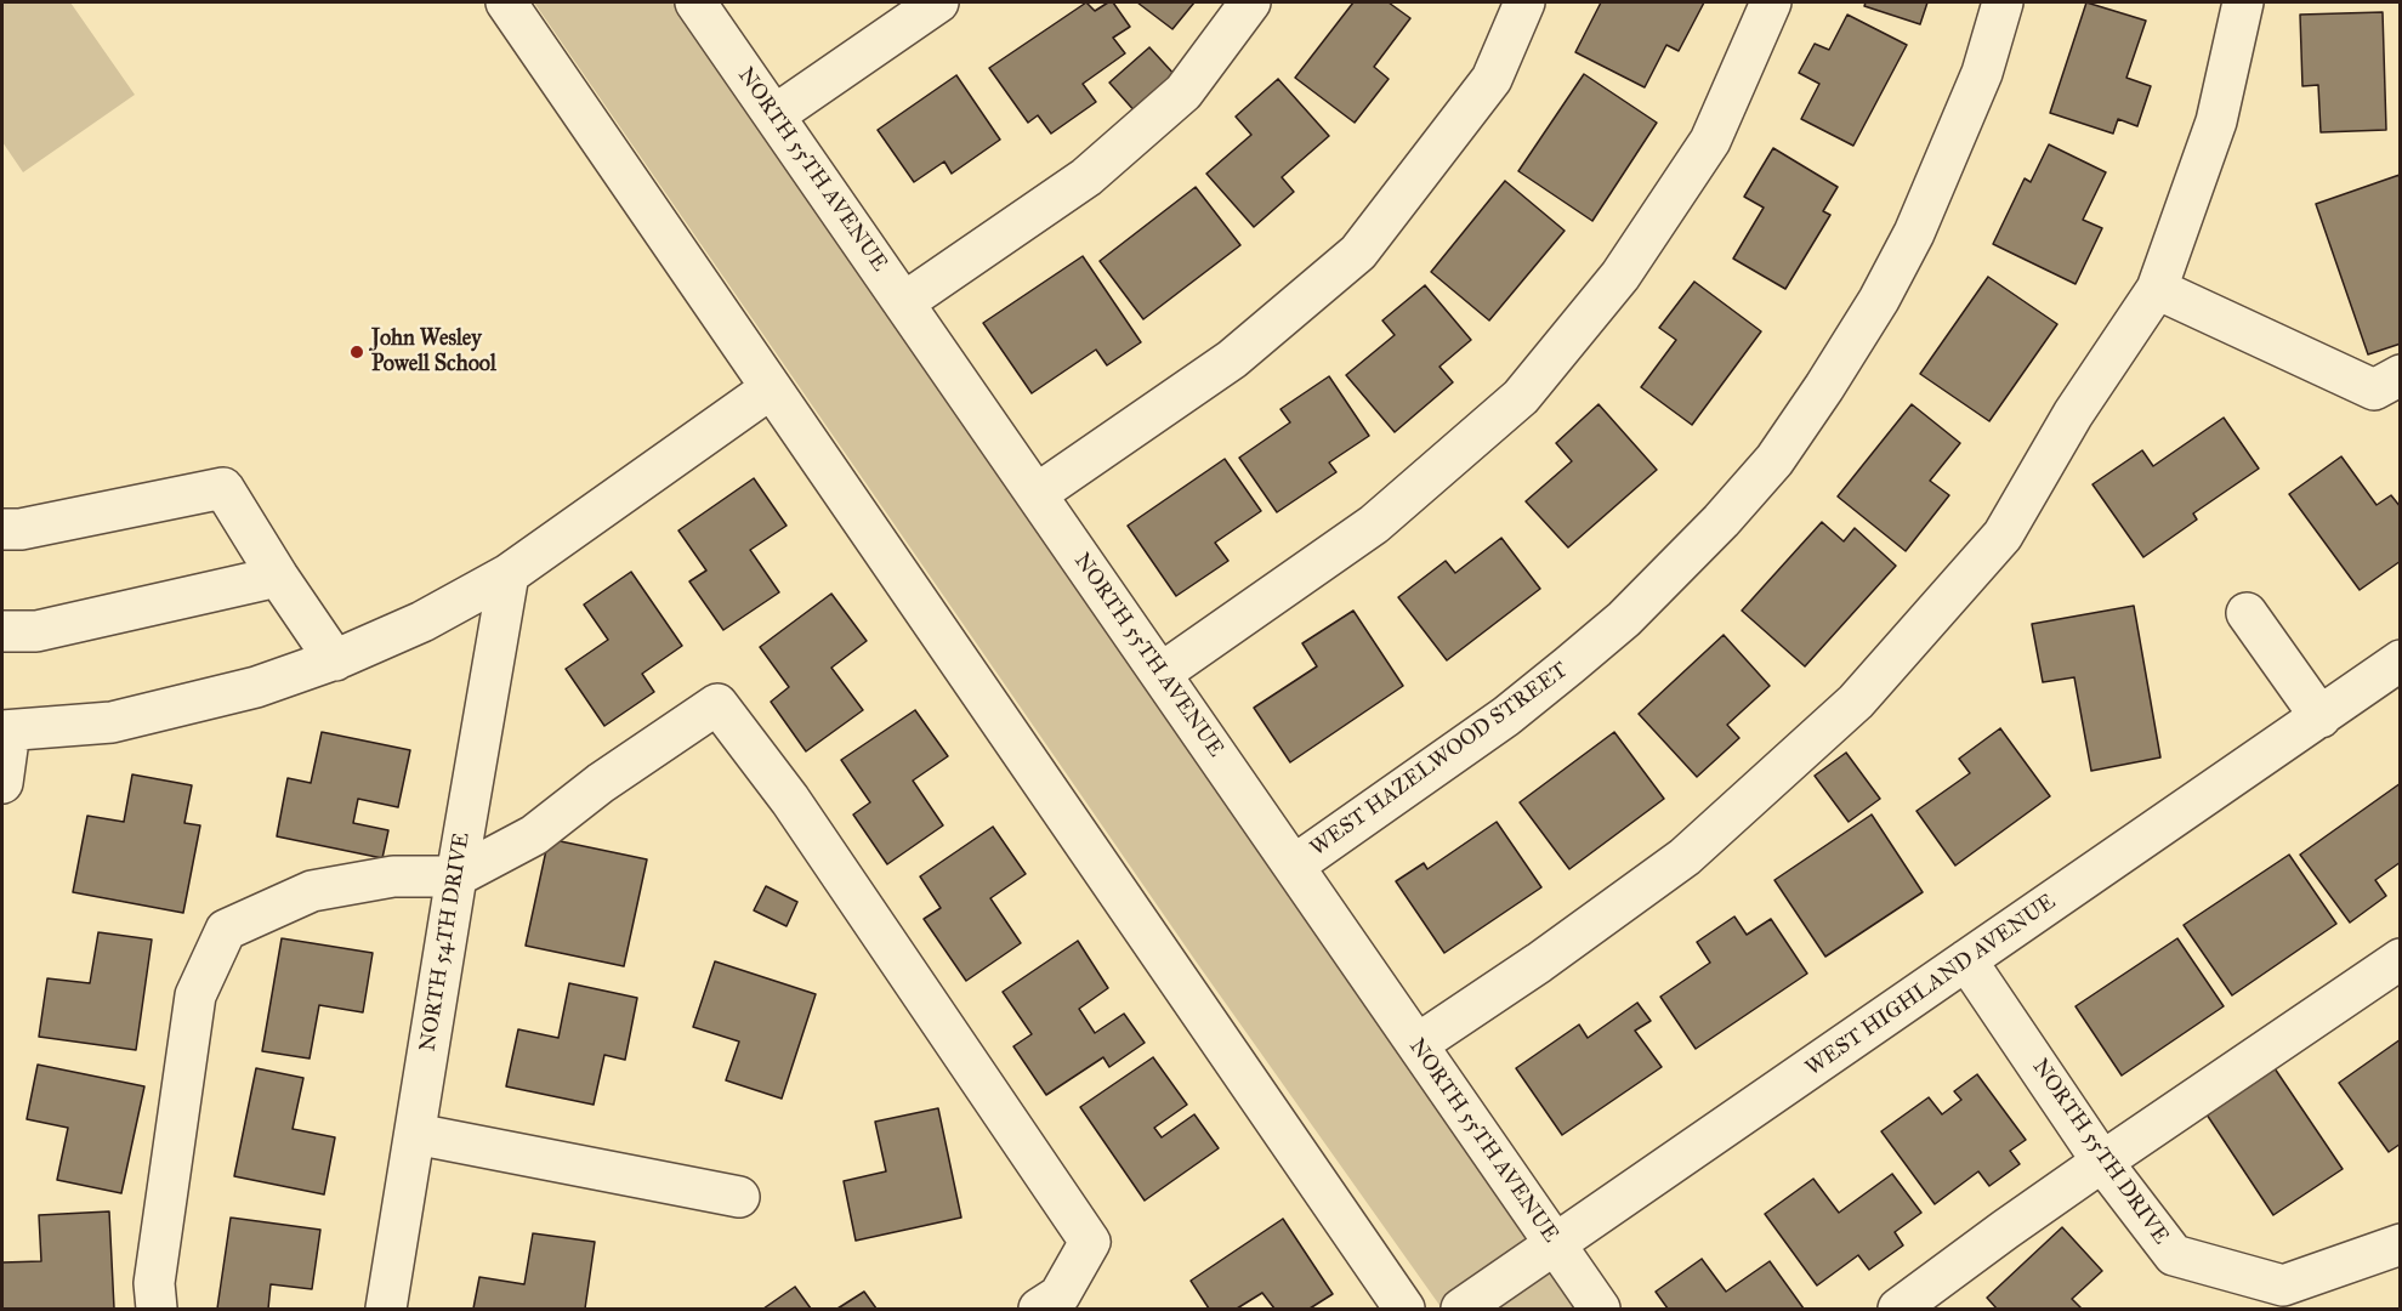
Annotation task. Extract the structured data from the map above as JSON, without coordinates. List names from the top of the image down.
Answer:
{
  "streets": {
    "street": [
      "NORTH 55TH AVENUE",
      "WEST HAZELWOOD STREET",
      "NORTH 54TH DRIVE",
      "WEST HIGHLAND AVENUE",
      "NORTH 55TH DRIVE"
    ]
  },
  "crossings": [
    ["NORTH 55TH AVENUE", "WEST HAZELWOOD STREET"],
    ["NORTH 55TH AVENUE", "WEST HIGHLAND AVENUE"],
    ["WEST HIGHLAND AVENUE", "NORTH 55TH DRIVE"]
  ],
  "places": ["John Wesley Powell School"]
}
